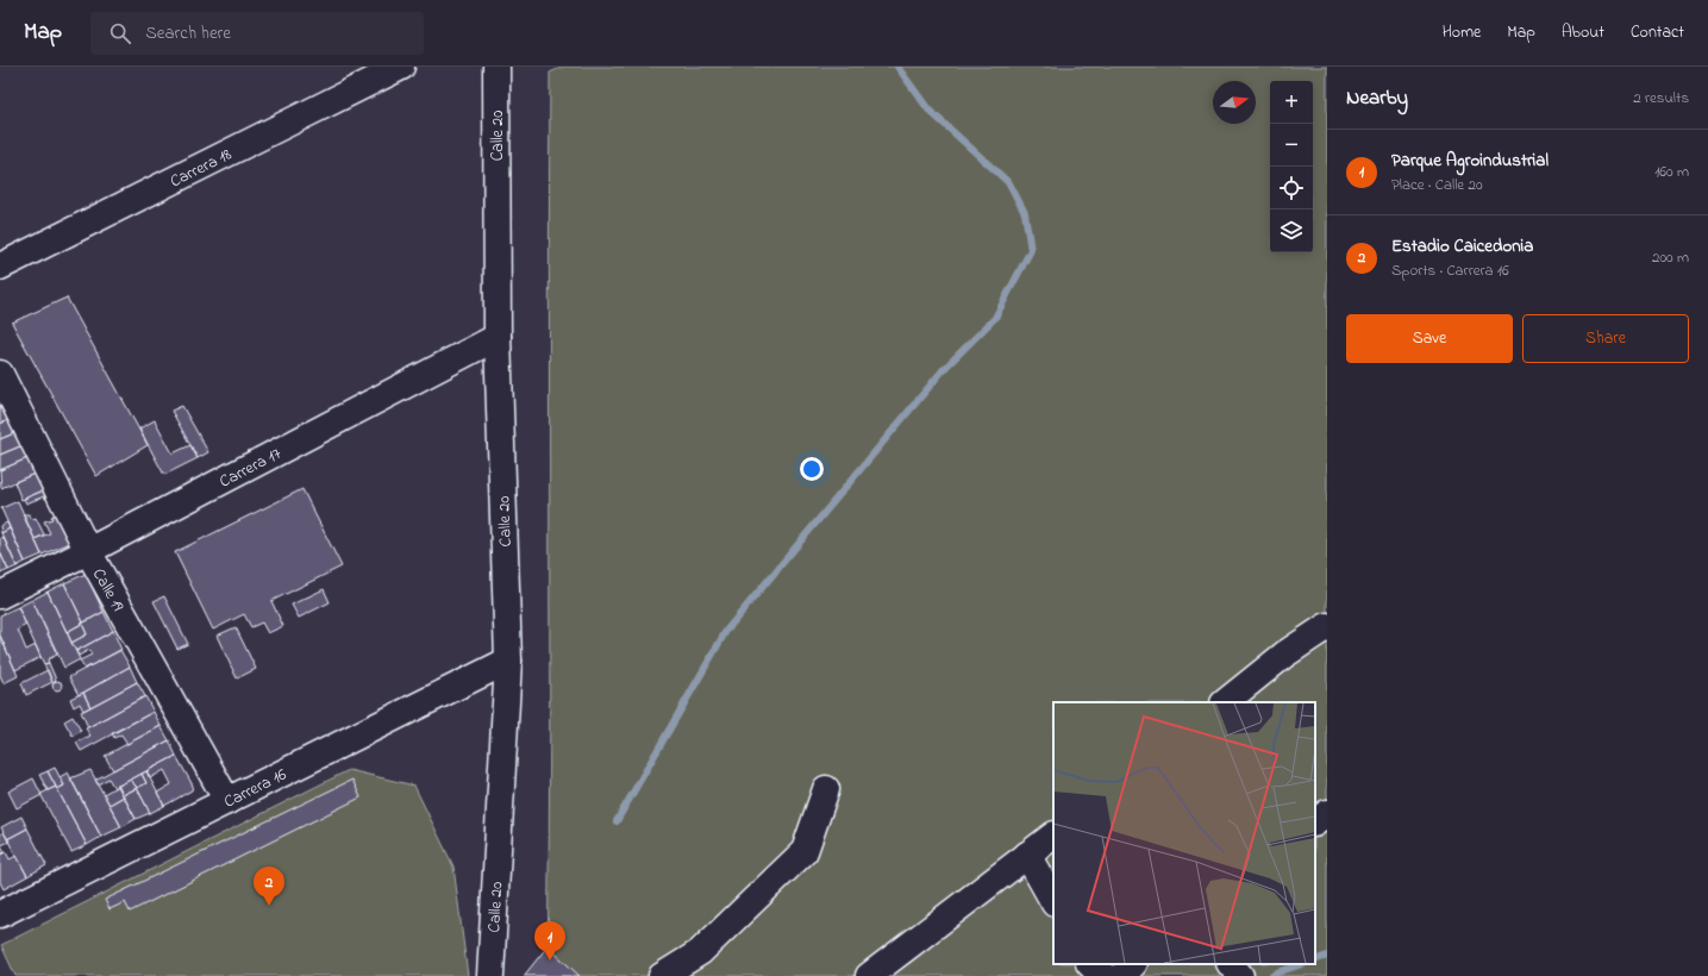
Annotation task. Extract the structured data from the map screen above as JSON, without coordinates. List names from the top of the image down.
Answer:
{
  "streets": {
    "street": [
      "Calle 20",
      "Carrera 18",
      "Carrera 17",
      "Calle 19",
      "Carrera 16"
    ]
  },
  "crossings": [
    ["Calle 20", "Carrera 17"],
    ["Calle 20", "Carrera 16"],
    ["Carrera 17", "Calle 19"],
    ["Calle 19", "Carrera 16"]
  ],
  "north": "right",
  "page": {
    "header": "Map",
    "search": "Search here",
    "nav": [
      "Home",
      "Map",
      "About",
      "Contact"
    ],
    "heading": ["Nearby", "2 results"],
    "map_buttons": ["+", "−"],
    "list": [
      {
        "mark": "1",
        "name": "Parque Agroindustrial",
        "note": "Place · Calle 20",
        "value": "160 m"
      },
      {
        "mark": "2",
        "name": "Estadio Caicedonia",
        "note": "Sports · Carrera 16",
        "value": "200 m"
      }
    ],
    "buttons": ["Save", "Share"],
    "pins": ["2", "1"]
  }
}
